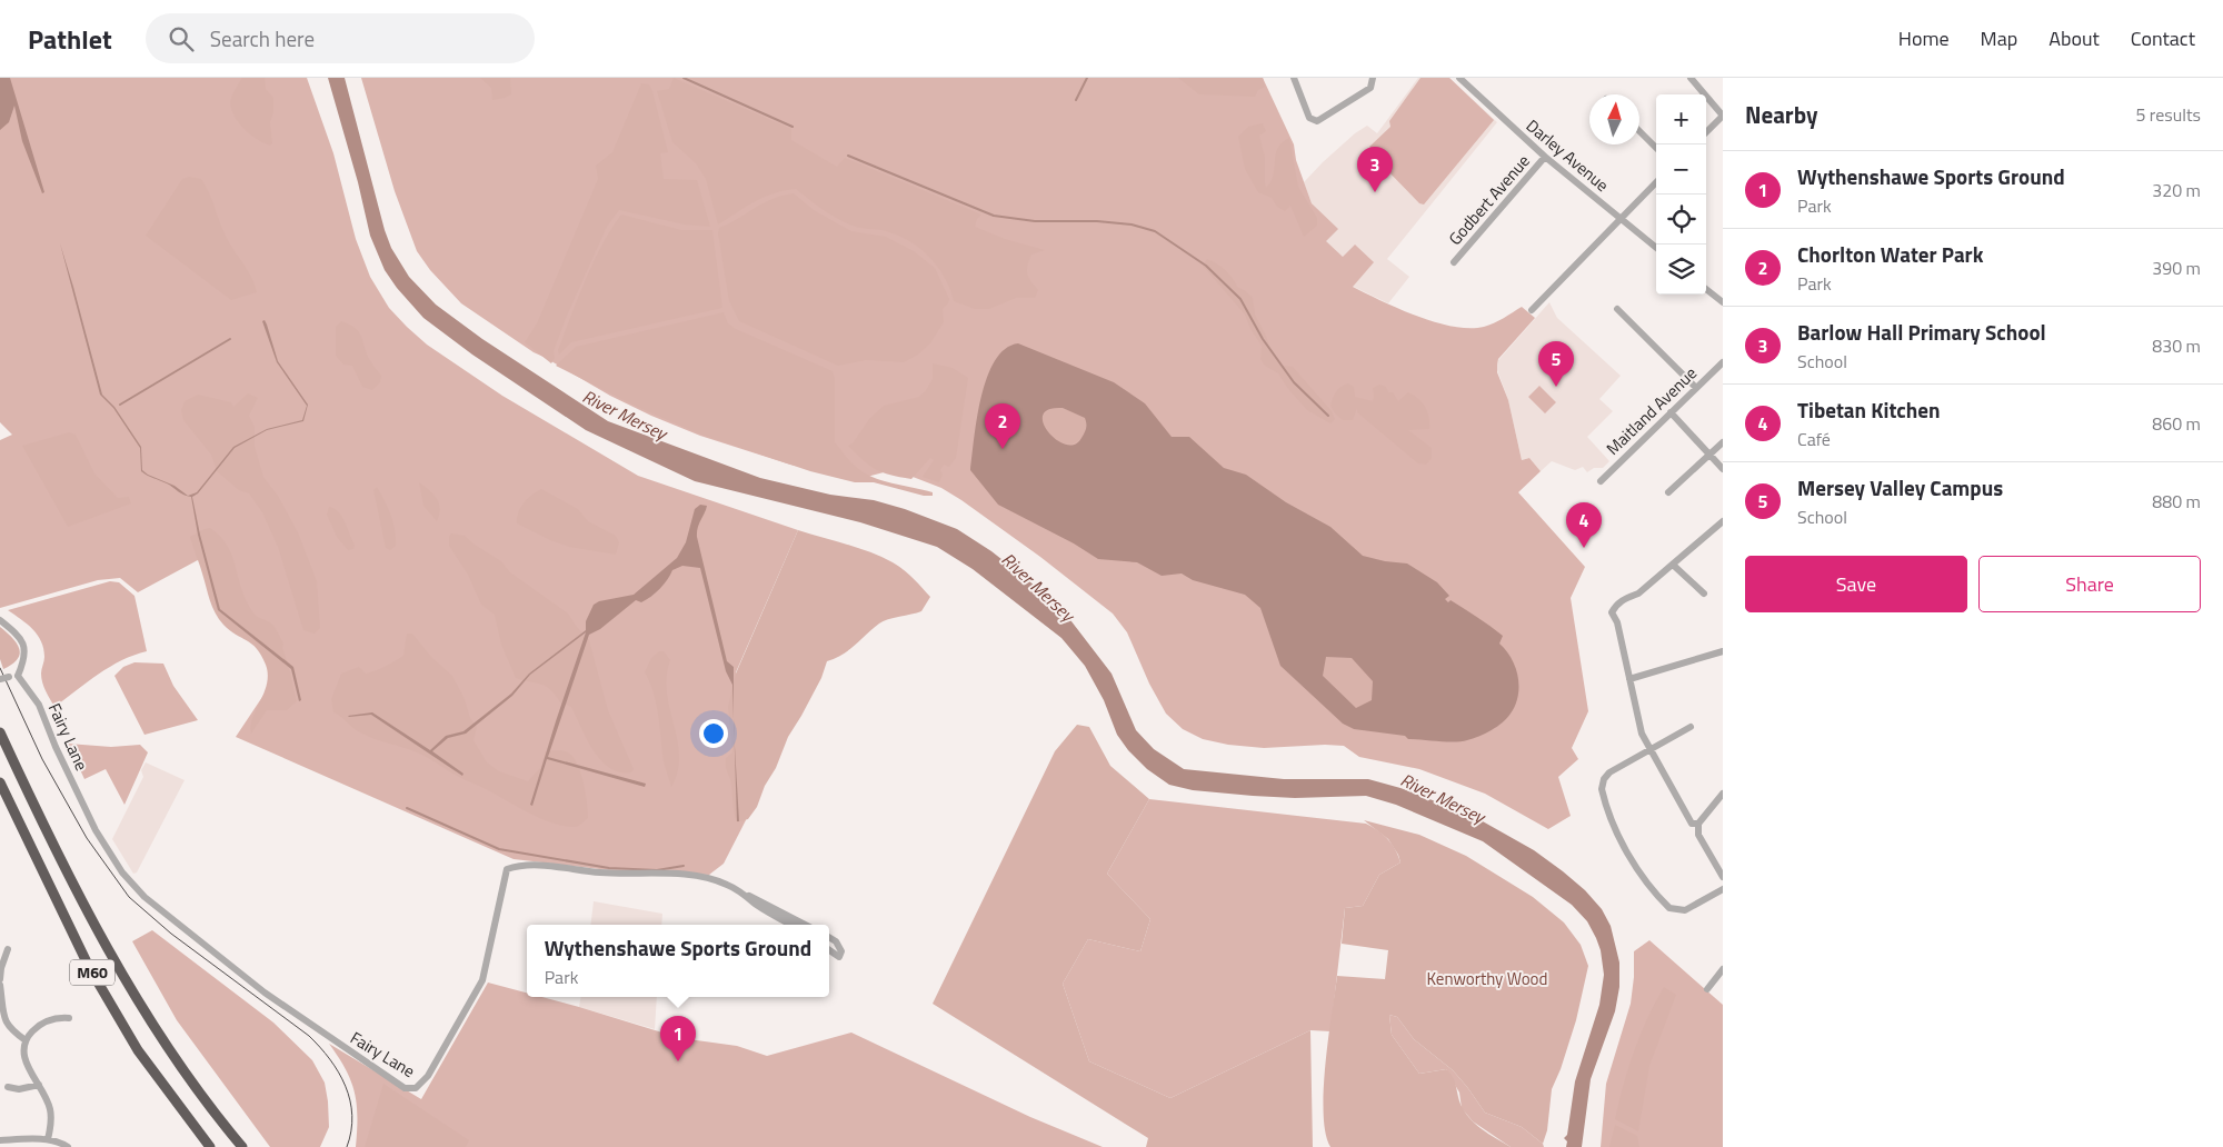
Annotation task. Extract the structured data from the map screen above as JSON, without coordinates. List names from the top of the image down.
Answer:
{
  "streets": {
    "highway": ["M60"],
    "street": [
      "Darley Avenue",
      "Godbert Avenue",
      "Maitland Avenue",
      "Fairy Lane"
    ]
  },
  "crossings": [
    ["Darley Avenue", "Godbert Avenue"]
  ],
  "water": ["River Mersey"],
  "parks": ["Kenworthy Wood"],
  "north": "top",
  "page": {
    "header": "Pathlet",
    "search": "Search here",
    "nav": [
      "Home",
      "Map",
      "About",
      "Contact"
    ],
    "heading": ["Nearby", "5 results"],
    "map_buttons": ["+", "−"],
    "pins": [
      "3",
      "5",
      "2",
      "4",
      "1"
    ],
    "list": [
      {
        "mark": "1",
        "name": "Wythenshawe Sports Ground",
        "note": "Park",
        "value": "320 m"
      },
      {
        "mark": "2",
        "name": "Chorlton Water Park",
        "note": "Park",
        "value": "390 m"
      },
      {
        "mark": "3",
        "name": "Barlow Hall Primary School",
        "note": "School",
        "value": "830 m"
      },
      {
        "mark": "4",
        "name": "Tibetan Kitchen",
        "note": "Café",
        "value": "860 m"
      },
      {
        "mark": "5",
        "name": "Mersey Valley Campus",
        "note": "School",
        "value": "880 m"
      }
    ],
    "buttons": ["Save", "Share"],
    "popup": ["Wythenshawe Sports Ground", "Park"]
  }
}
